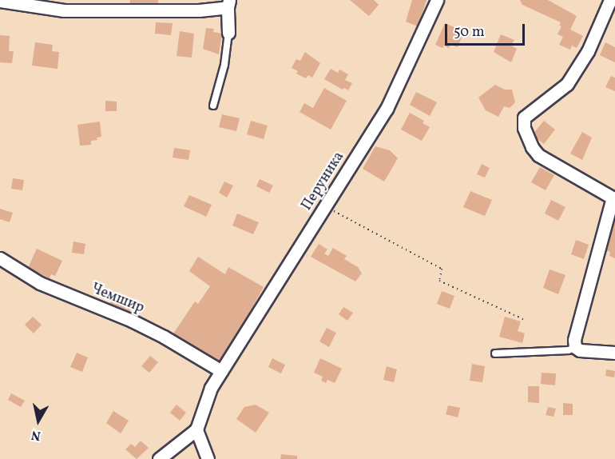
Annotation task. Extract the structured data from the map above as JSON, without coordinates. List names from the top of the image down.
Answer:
{
  "streets": {
    "street": ["Перуника", "Чемшир"]
  },
  "crossings": [
    ["Перуника", "Чемшир"]
  ],
  "scale_bar": "50 m",
  "north": "bottom"
}
